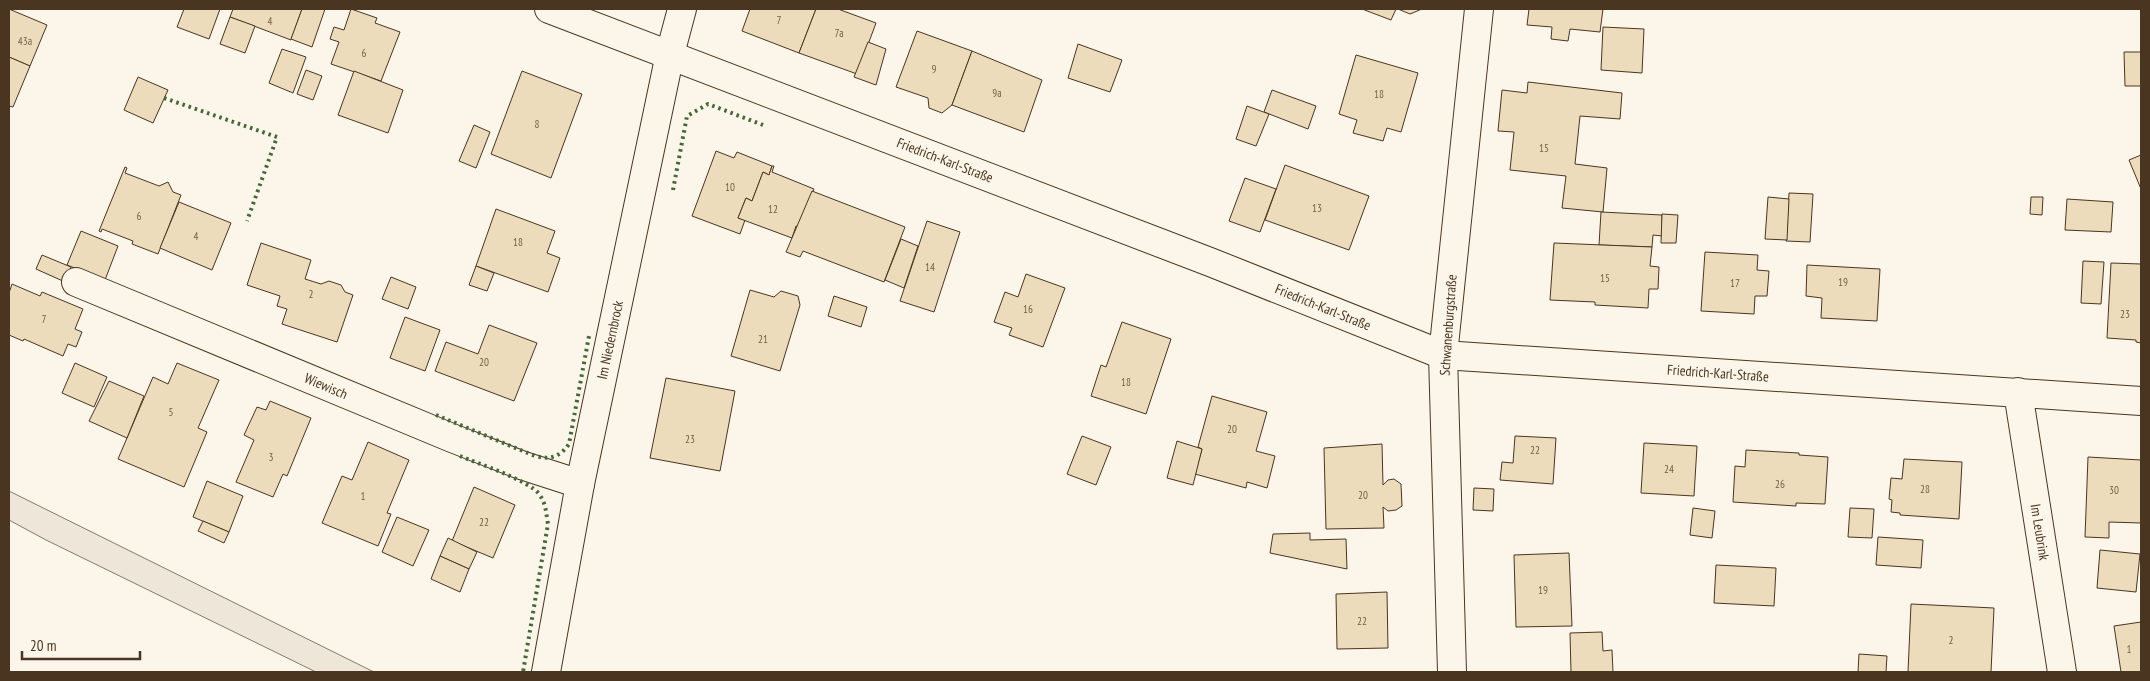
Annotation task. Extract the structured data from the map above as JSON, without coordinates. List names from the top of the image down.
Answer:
{
  "streets": {
    "street": [
      "Friedrich-Karl-Straße",
      "Schwanenburgstraße",
      "Im Niedernbrock",
      "Wiewisch",
      "Im Leubrink"
    ]
  },
  "crossings": [
    ["Friedrich-Karl-Straße", "Schwanenburgstraße"],
    ["Friedrich-Karl-Straße", "Im Niedernbrock"],
    ["Friedrich-Karl-Straße", "Im Leubrink"],
    ["Im Niedernbrock", "Wiewisch"]
  ],
  "house_numbers": [
    "7",
    "4",
    "7a",
    "43a",
    "6",
    "9",
    "9a",
    "18",
    "8",
    "15",
    "10",
    "13",
    "12",
    "6",
    "4",
    "18",
    "14",
    "15",
    "19",
    "17",
    "2",
    "16",
    "23",
    "7",
    "21",
    "20",
    "18",
    "5",
    "20",
    "23",
    "22",
    "3",
    "24",
    "26",
    "28",
    "30",
    "20",
    "1",
    "22",
    "19",
    "22",
    "2",
    "1"
  ],
  "scale_bar": "20 m"
}
